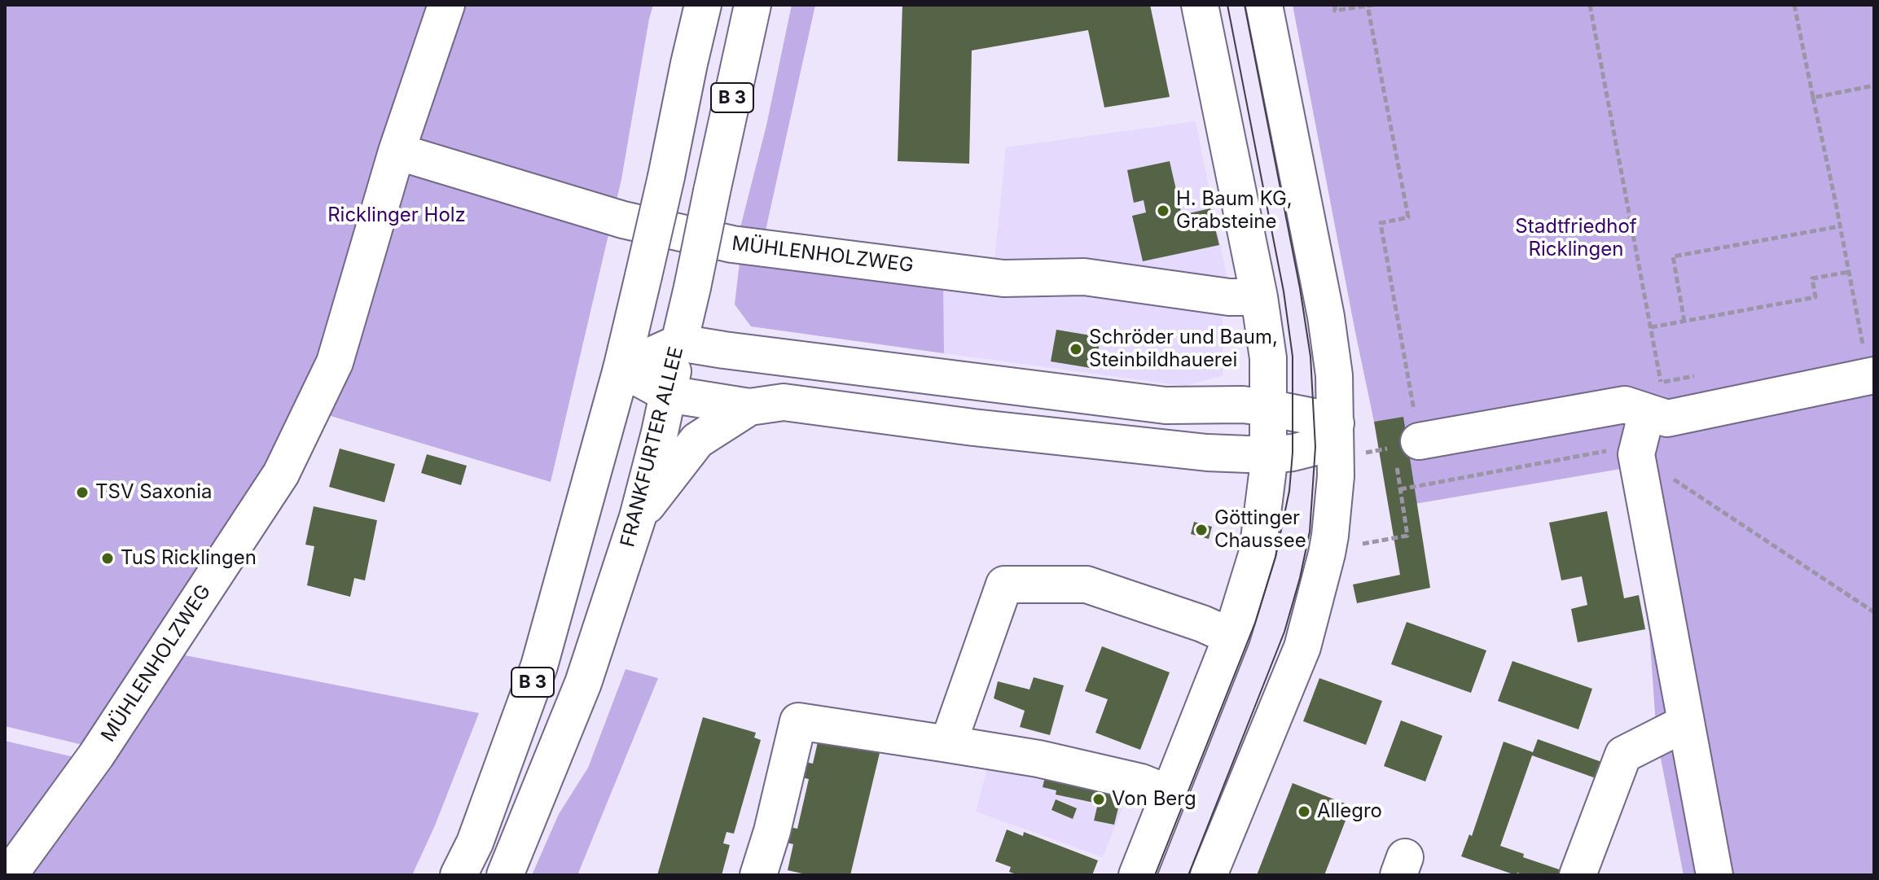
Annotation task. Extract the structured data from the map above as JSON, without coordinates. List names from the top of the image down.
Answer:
{
  "streets": {
    "main road": ["B 3", "MÜHLENHOLZWEG", "FRANKFURTER ALLEE"]
  },
  "parks": ["Ricklinger Holz", "Stadtfriedhof Ricklingen"],
  "places": [
    "H. Baum KG, Grabsteine",
    "Schröder und Baum, Steinbildhauerei",
    "TSV Saxonia",
    "Göttinger Chaussee",
    "TuS Ricklingen",
    "Von Berg",
    "Allegro"
  ]
}
